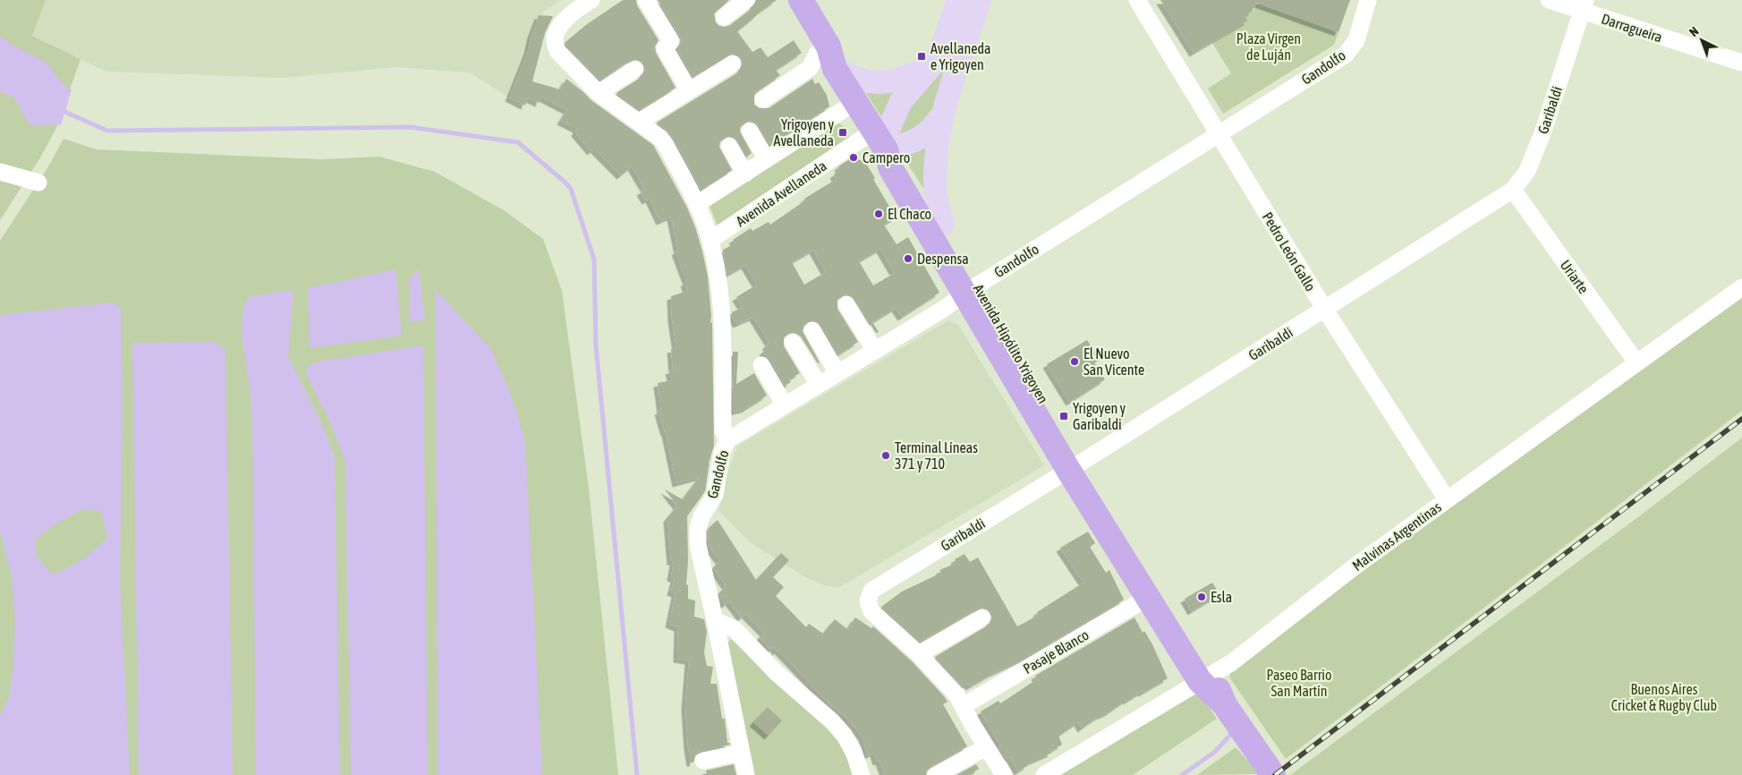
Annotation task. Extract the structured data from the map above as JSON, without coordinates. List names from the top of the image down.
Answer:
{
  "streets": {
    "main road": ["Avenida Hipólito Yrigoyen"],
    "street": [
      "Darragueira",
      "Gandolfo",
      "Garibaldi",
      "Avenida Avellaneda",
      "Pedro León Gallo",
      "Uriarte",
      "Malvinas Argentinas",
      "Pasaje Blanco"
    ]
  },
  "crossings": [
    ["Darragueira", "Garibaldi"],
    ["Gandolfo", "Pedro León Gallo"],
    ["Gandolfo", "Avenida Hipólito Yrigoyen"],
    ["Garibaldi", "Pedro León Gallo"],
    ["Garibaldi", "Uriarte"],
    ["Garibaldi", "Avenida Hipólito Yrigoyen"],
    ["Avenida Avellaneda", "Avenida Hipólito Yrigoyen"],
    ["Pedro León Gallo", "Malvinas Argentinas"],
    ["Uriarte", "Malvinas Argentinas"],
    ["Avenida Hipólito Yrigoyen", "Malvinas Argentinas"],
    ["Avenida Hipólito Yrigoyen", "Pasaje Blanco"]
  ],
  "parks": ["Plaza Virgen de Luján", "Paseo Barrio San Martín", "Buenos Aires Cricket & Rugby Club"],
  "places": {
    "transit": ["Avellaneda e Yrigoyen", "Yrigoyen y Avellaneda", "Yrigoyen y Garibaldi"],
    "other": [
      "Campero",
      "El Chaco",
      "Despensa",
      "El Nuevo San Vicente",
      "Terminal Líneas 371 y 710",
      "Esla"
    ]
  },
  "north": "top left"
}
